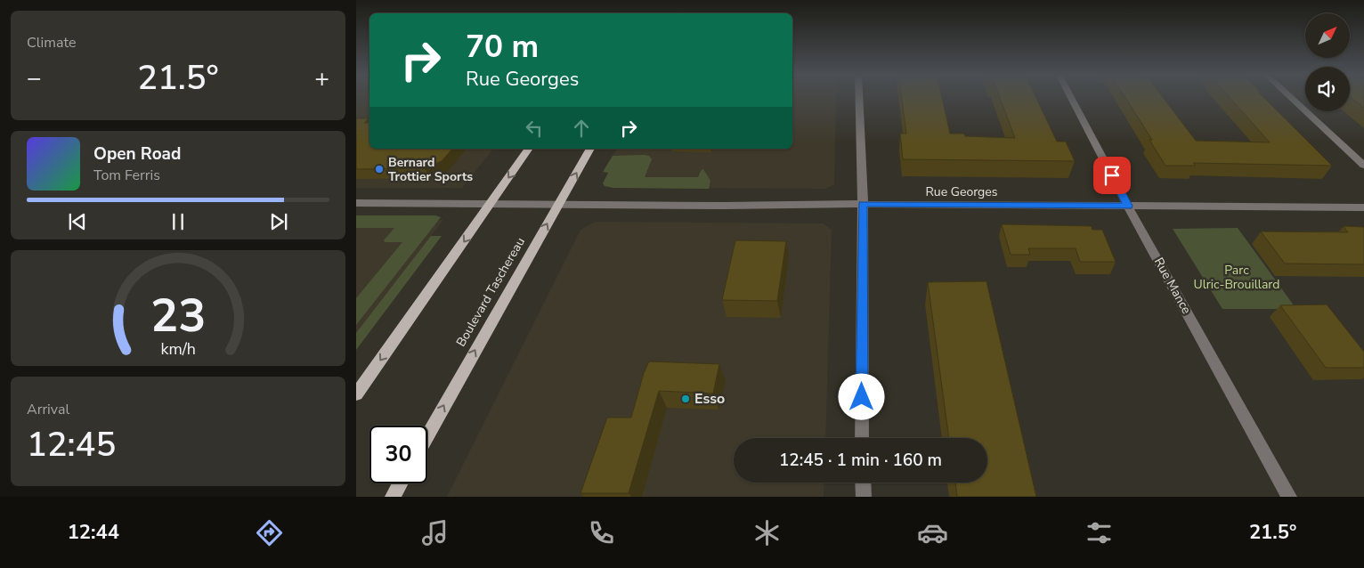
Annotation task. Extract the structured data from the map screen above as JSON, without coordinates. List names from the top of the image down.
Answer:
{
  "streets": {
    "main road": ["Boulevard Taschereau"],
    "street": ["Rue Georges", "Rue Mance"]
  },
  "crossings": [
    ["Rue Georges", "Rue Mance"],
    ["Rue Georges", "Boulevard Taschereau"]
  ],
  "parks": ["Parc Ulric-Brouillard"],
  "places": ["Bernard Trottier Sports", "Esso"],
  "north": "top right",
  "page": {
    "tile": [
      "Climate",
      ["Arrival", "12:45"]
    ],
    "turn": ["70 m", "Rue Georges"],
    "heat": ["−", "21.5°", "+"],
    "song": ["Open Road", "Tom Ferris"],
    "limit": "30",
    "trip": "12:45 · 1 min · 160 m",
    "tabs": ["12:44", "21.5°"],
    "gauge": ["23", "km/h"]
  }
}
